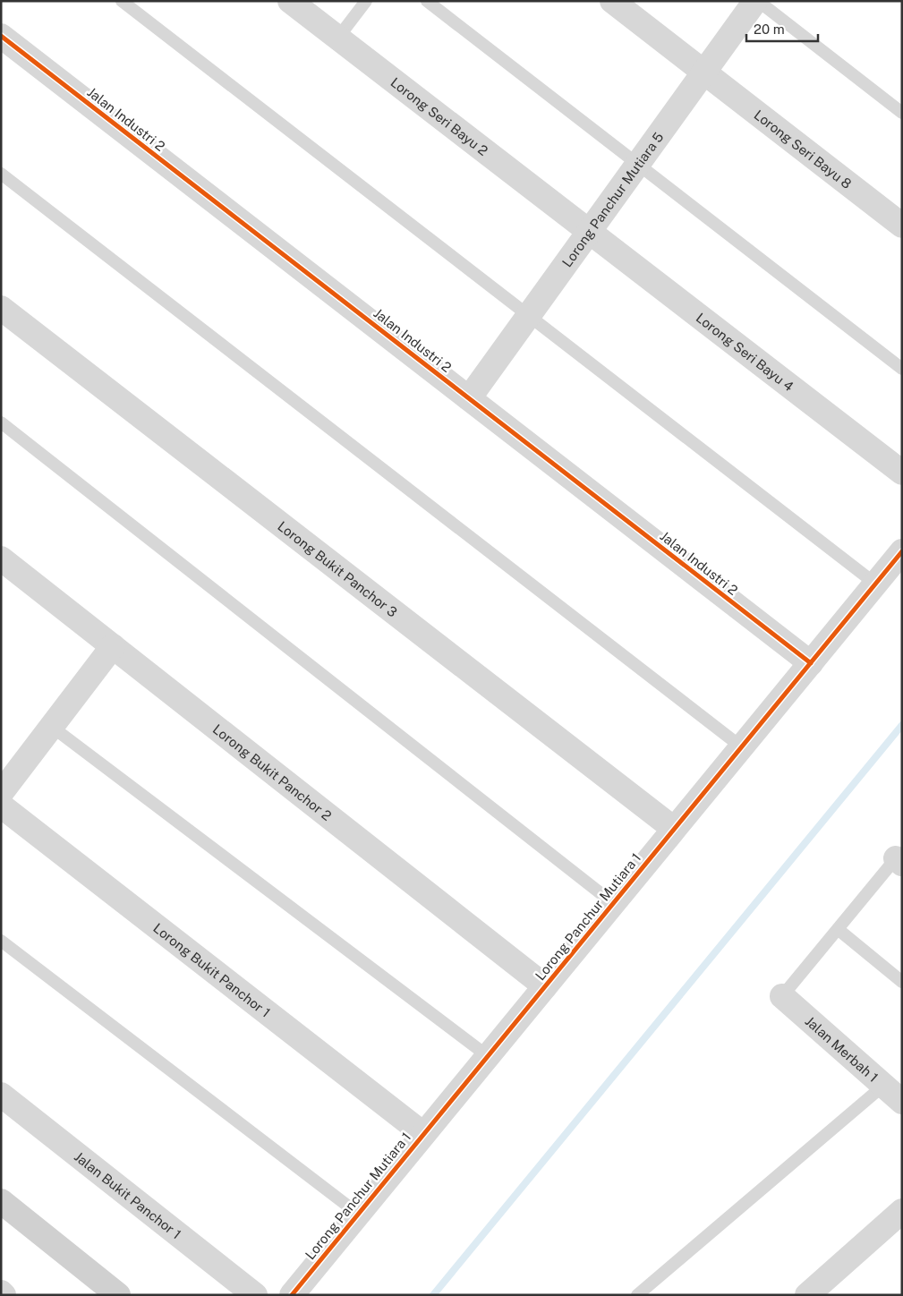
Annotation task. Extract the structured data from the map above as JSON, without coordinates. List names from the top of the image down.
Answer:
{
  "streets": {
    "street": [
      "Lorong Seri Bayu 2",
      "Jalan Industri 2",
      "Lorong Seri Bayu 8",
      "Lorong Panchur Mutiara 5",
      "Lorong Seri Bayu 4",
      "Lorong Bukit Panchor 3",
      "Lorong Bukit Panchor 2",
      "Lorong Panchur Mutiara 1",
      "Lorong Bukit Panchor 1",
      "Jalan Merbah 1",
      "Jalan Bukit Panchor 1"
    ]
  },
  "crossings": [
    ["Lorong Seri Bayu 2", "Lorong Panchur Mutiara 5"],
    ["Lorong Seri Bayu 2", "Lorong Seri Bayu 4"],
    ["Jalan Industri 2", "Lorong Panchur Mutiara 5"],
    ["Jalan Industri 2", "Lorong Panchur Mutiara 1"],
    ["Lorong Seri Bayu 8", "Lorong Panchur Mutiara 5"],
    ["Lorong Panchur Mutiara 5", "Lorong Seri Bayu 4"],
    ["Lorong Bukit Panchor 3", "Lorong Panchur Mutiara 1"],
    ["Lorong Bukit Panchor 2", "Lorong Panchur Mutiara 1"],
    ["Lorong Panchur Mutiara 1", "Lorong Bukit Panchor 1"]
  ],
  "scale_bar": "20 m"
}
